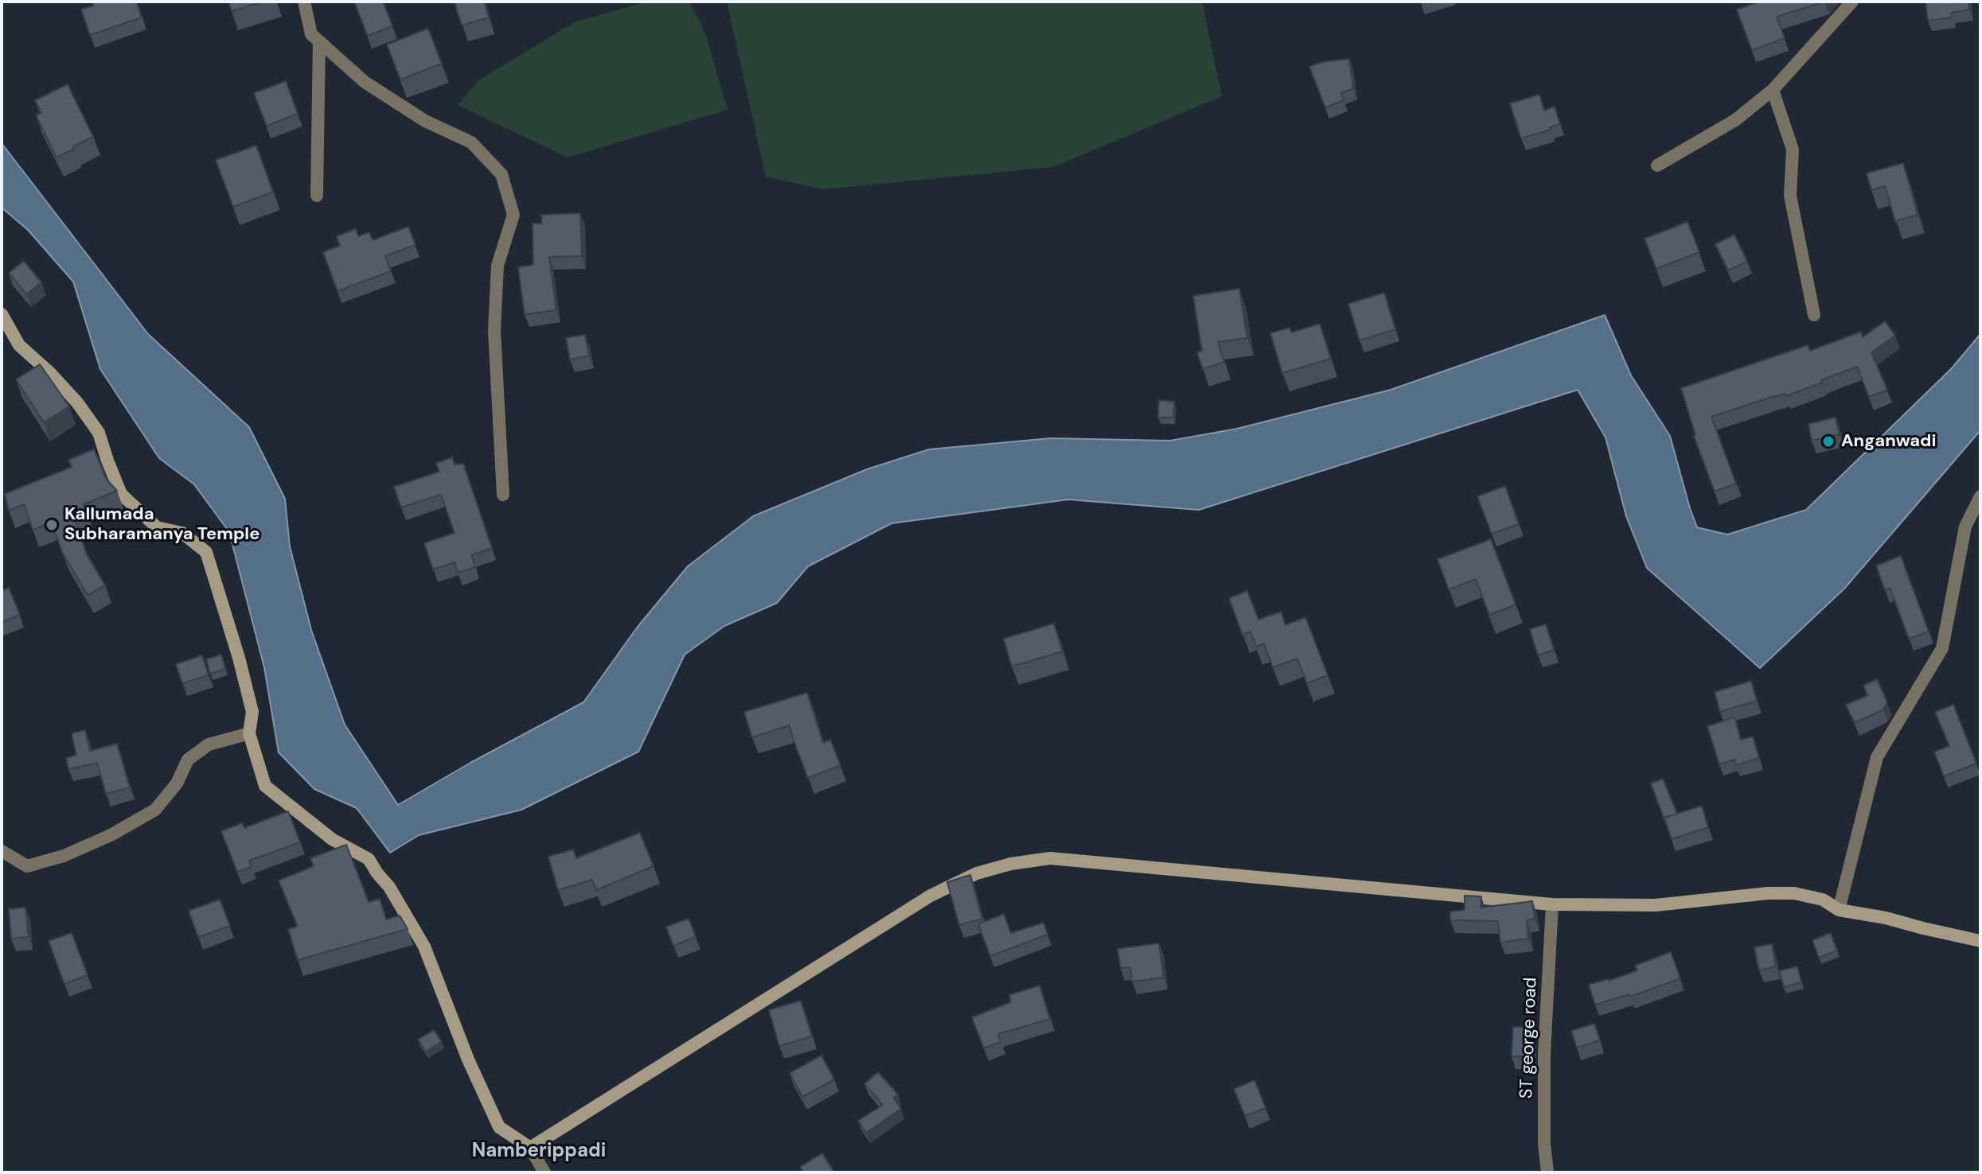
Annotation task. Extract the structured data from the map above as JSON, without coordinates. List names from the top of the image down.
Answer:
{
  "streets": {
    "street": ["ST george road"]
  },
  "districts": ["Namberippadi"],
  "places": ["Anganwadi", "Kallumada Subharamanya Temple"]
}
